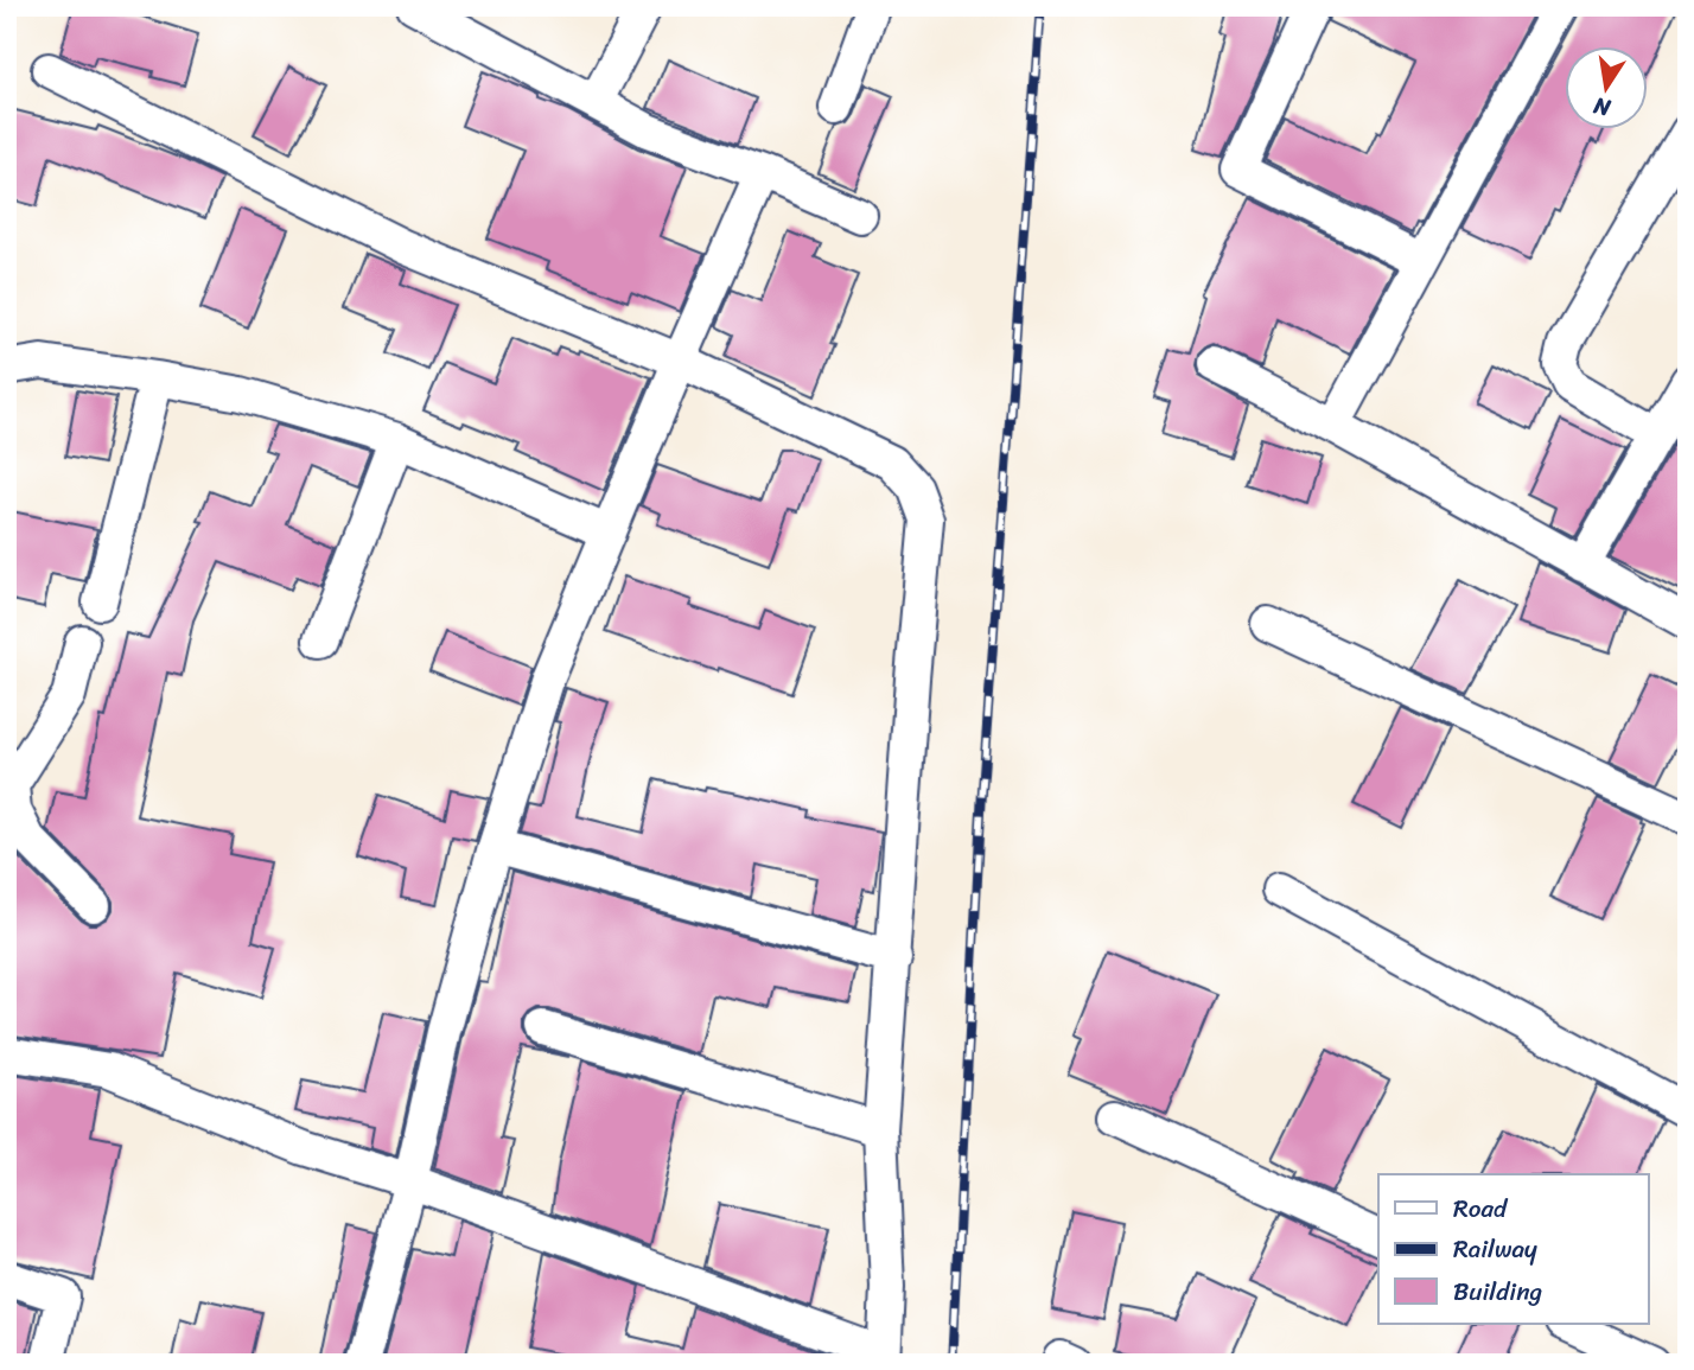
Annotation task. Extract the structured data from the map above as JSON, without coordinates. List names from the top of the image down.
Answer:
{
  "legend": ["Road", "Railway", "Building"],
  "north": "bottom"
}
